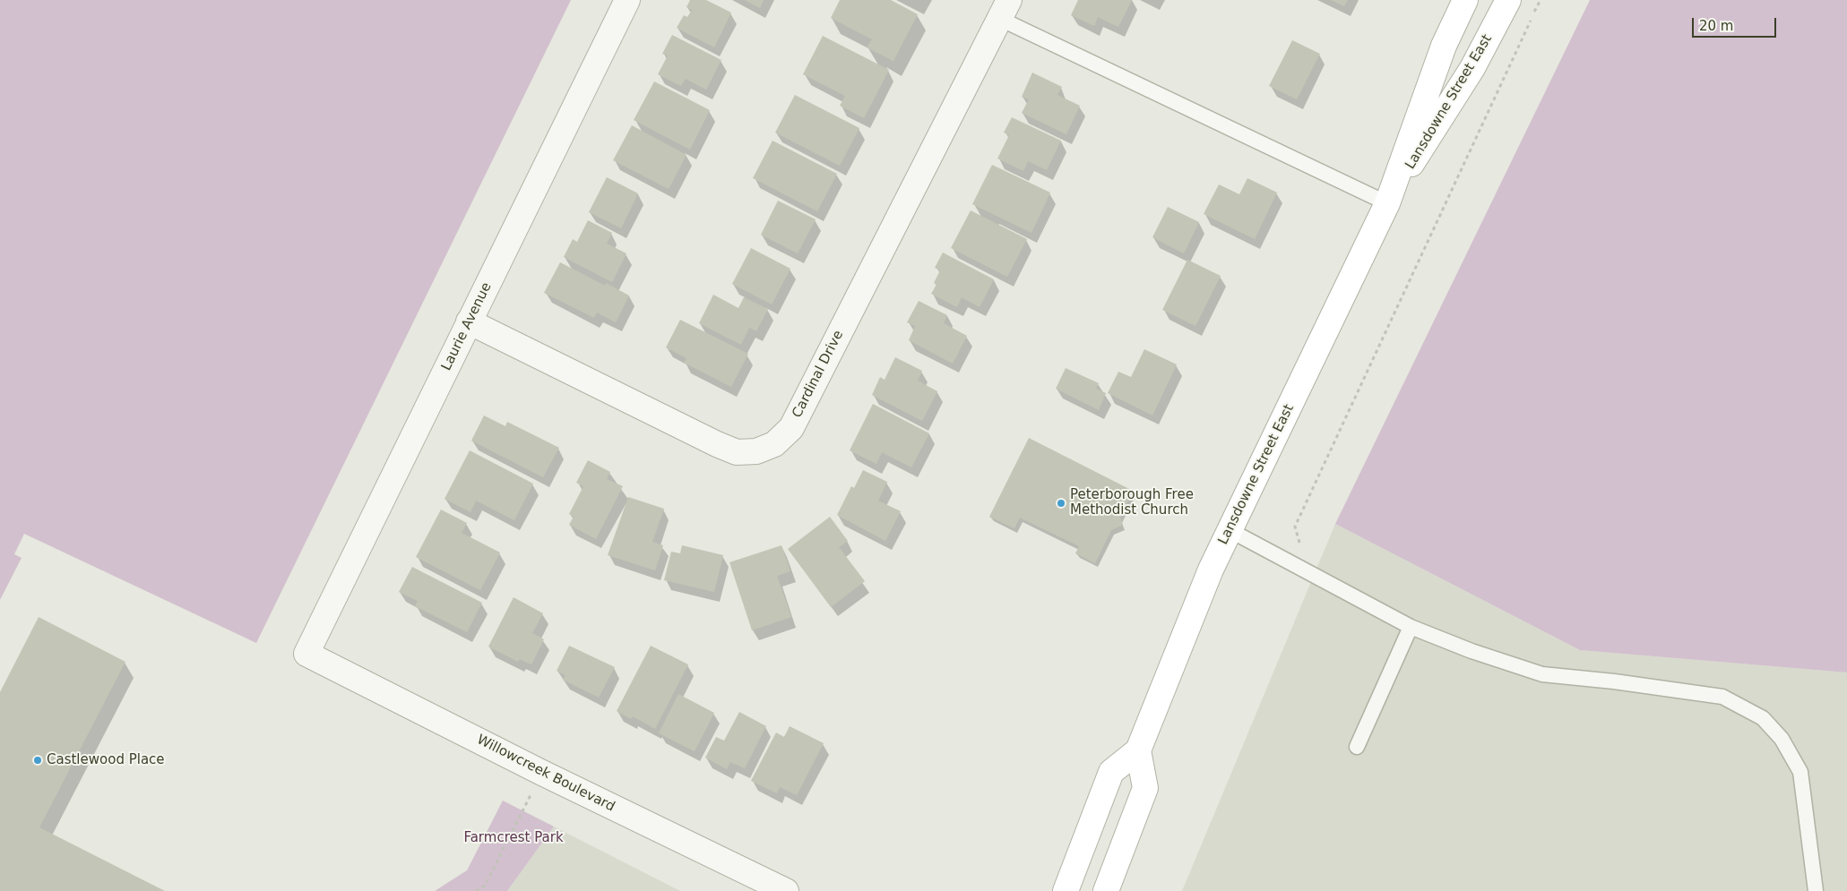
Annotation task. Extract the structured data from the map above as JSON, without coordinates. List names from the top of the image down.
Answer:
{
  "streets": {
    "main road": ["Lansdowne Street East"],
    "street": ["Laurie Avenue", "Cardinal Drive", "Willowcreek Boulevard"]
  },
  "crossings": [
    ["Laurie Avenue", "Cardinal Drive"],
    ["Laurie Avenue", "Willowcreek Boulevard"]
  ],
  "parks": ["Farmcrest Park"],
  "places": ["Peterborough Free Methodist Church", "Castlewood Place"],
  "scale_bar": "20 m"
}
